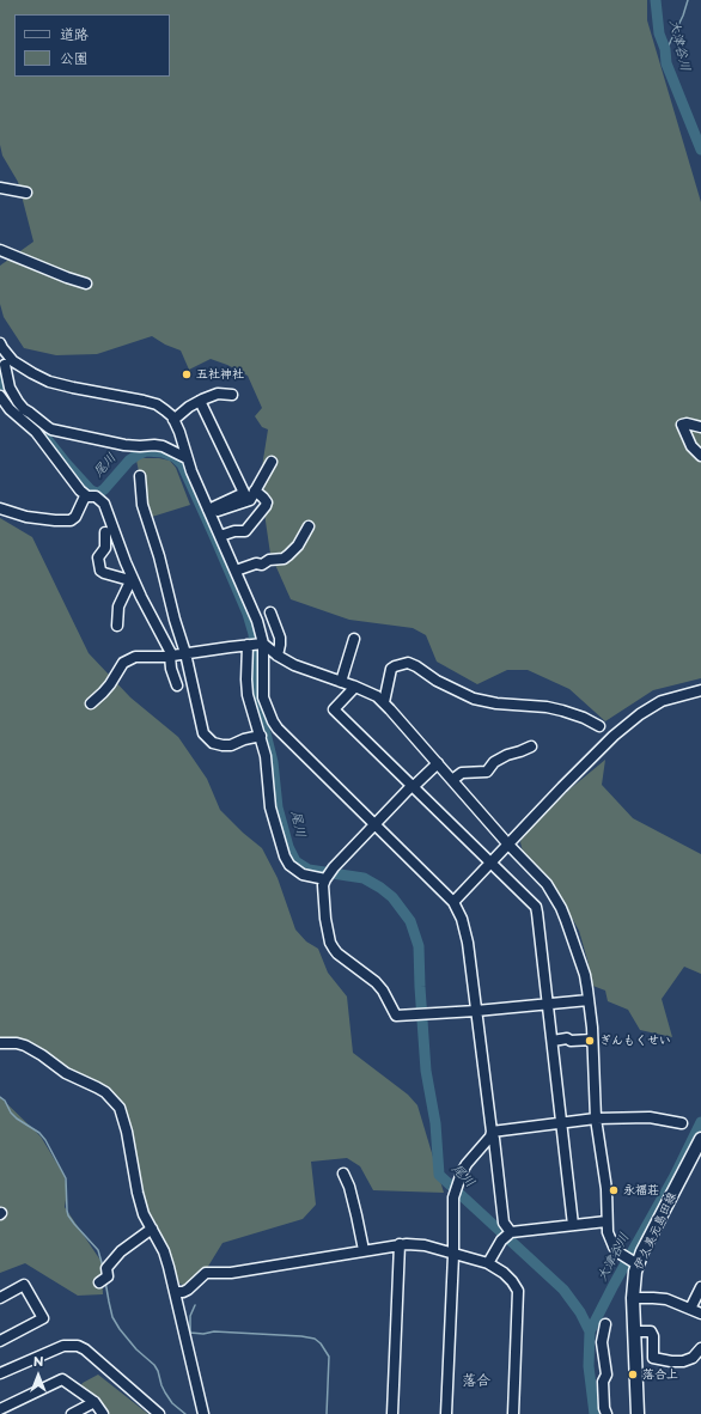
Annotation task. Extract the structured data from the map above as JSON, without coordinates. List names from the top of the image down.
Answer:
{
  "streets": {
    "main road": ["伊久美元島田線"]
  },
  "districts": ["落合"],
  "water": ["大津谷川", "尾川"],
  "places": [
    "五社神社",
    "ぎんもくせい",
    "永福荘",
    "落合上"
  ],
  "legend": ["道路", "公園"],
  "north": "top"
}
